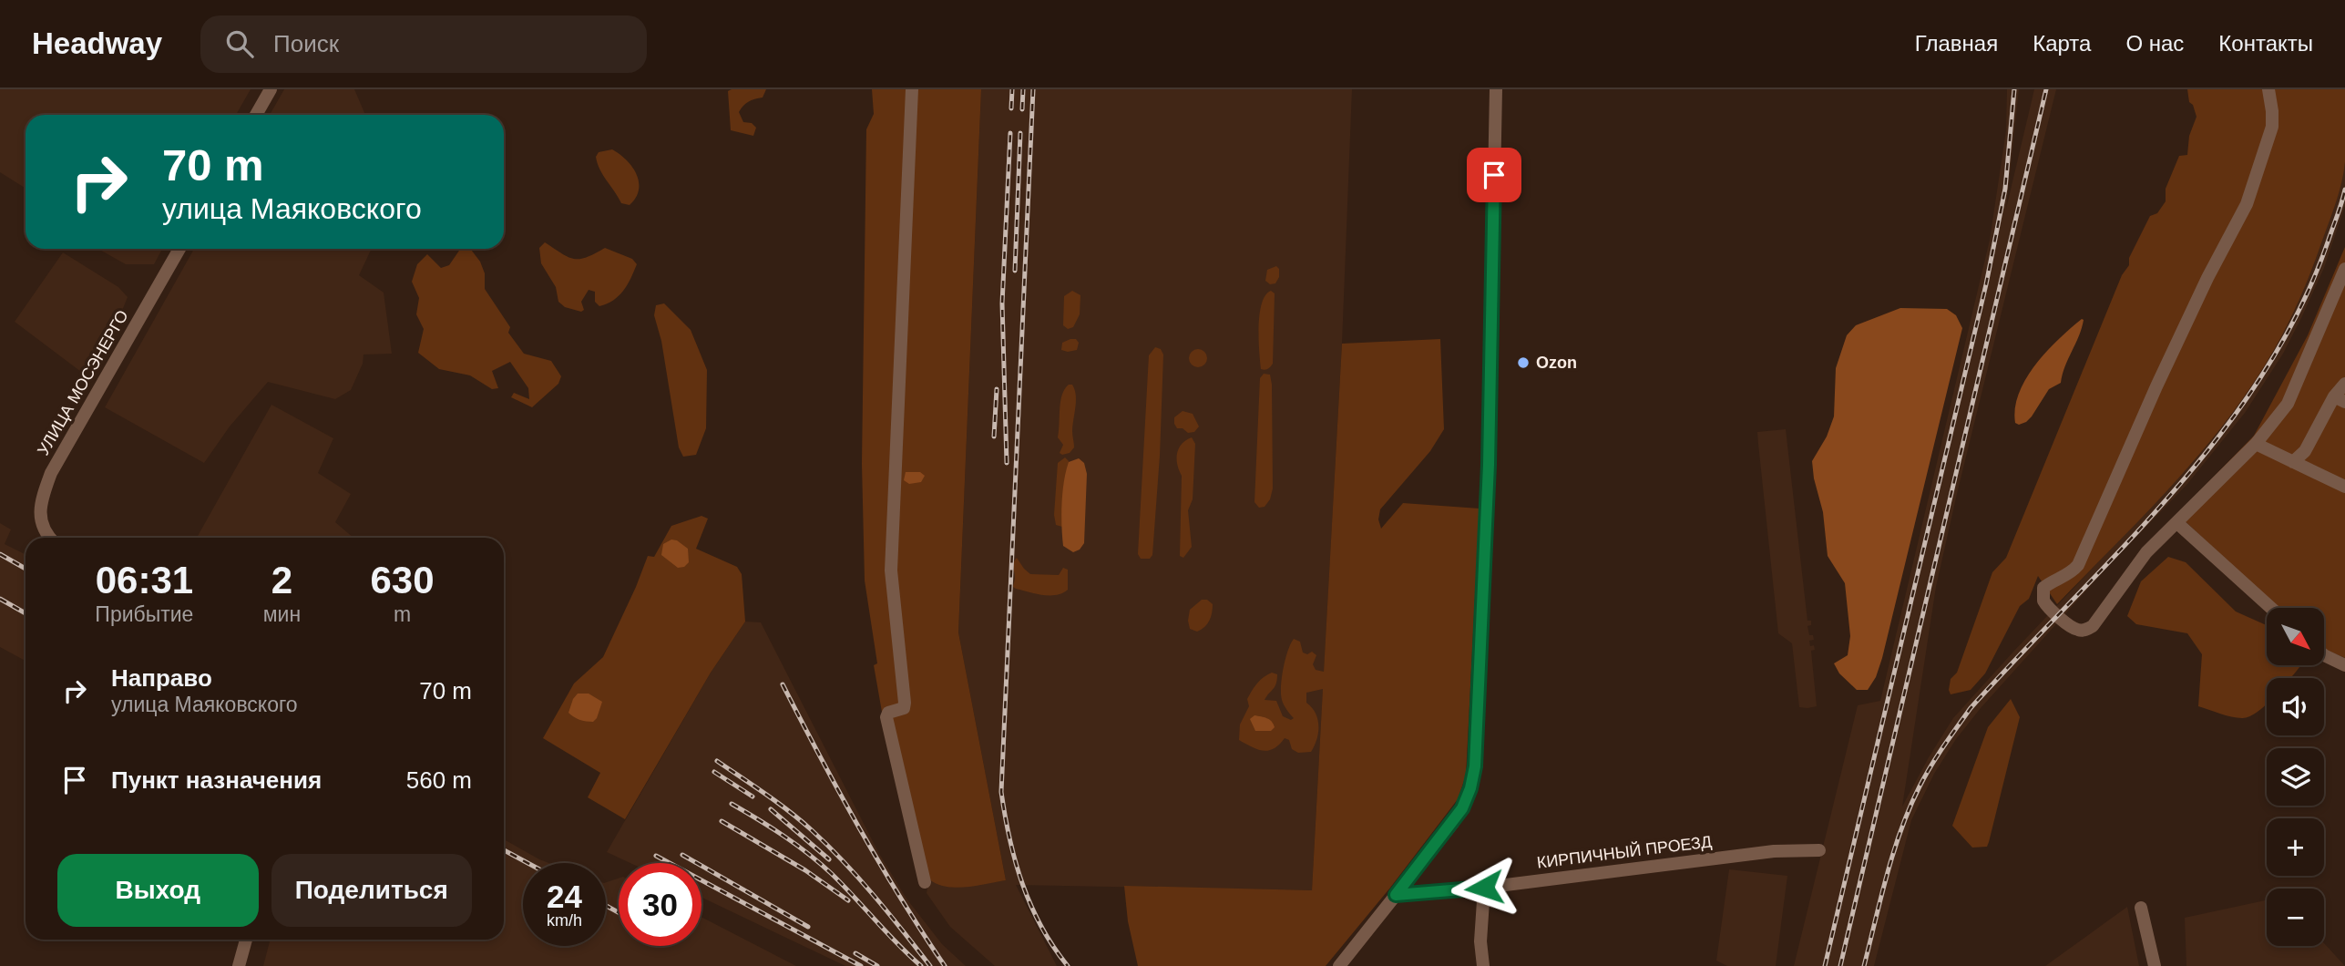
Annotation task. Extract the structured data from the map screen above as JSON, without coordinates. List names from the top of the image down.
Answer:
{
  "streets": {
    "street": ["УЛИЦА МОСЭНЕРГО", "КИРПИЧНЫЙ ПРОЕЗД"]
  },
  "places": ["Ozon"],
  "north": "bottom right",
  "page": {
    "header": "Headway",
    "search": "Поиск",
    "nav": [
      "Главная",
      "Карта",
      "О нас",
      "Контакты"
    ],
    "turn": ["70 m", "улица Маяковского"],
    "eta": [
      "06:31",
      "Прибытие",
      "2",
      "мин",
      "630",
      "m"
    ],
    "map_buttons": ["+", "−"],
    "list": [
      {
        "name": "Направо",
        "note": "улица Маяковского",
        "value": "70 m"
      },
      {
        "name": "Пункт назначения",
        "value": "560 m"
      }
    ],
    "buttons": ["Выход", "Поделиться"],
    "speed": "24 km/h",
    "limit": "30"
  }
}
